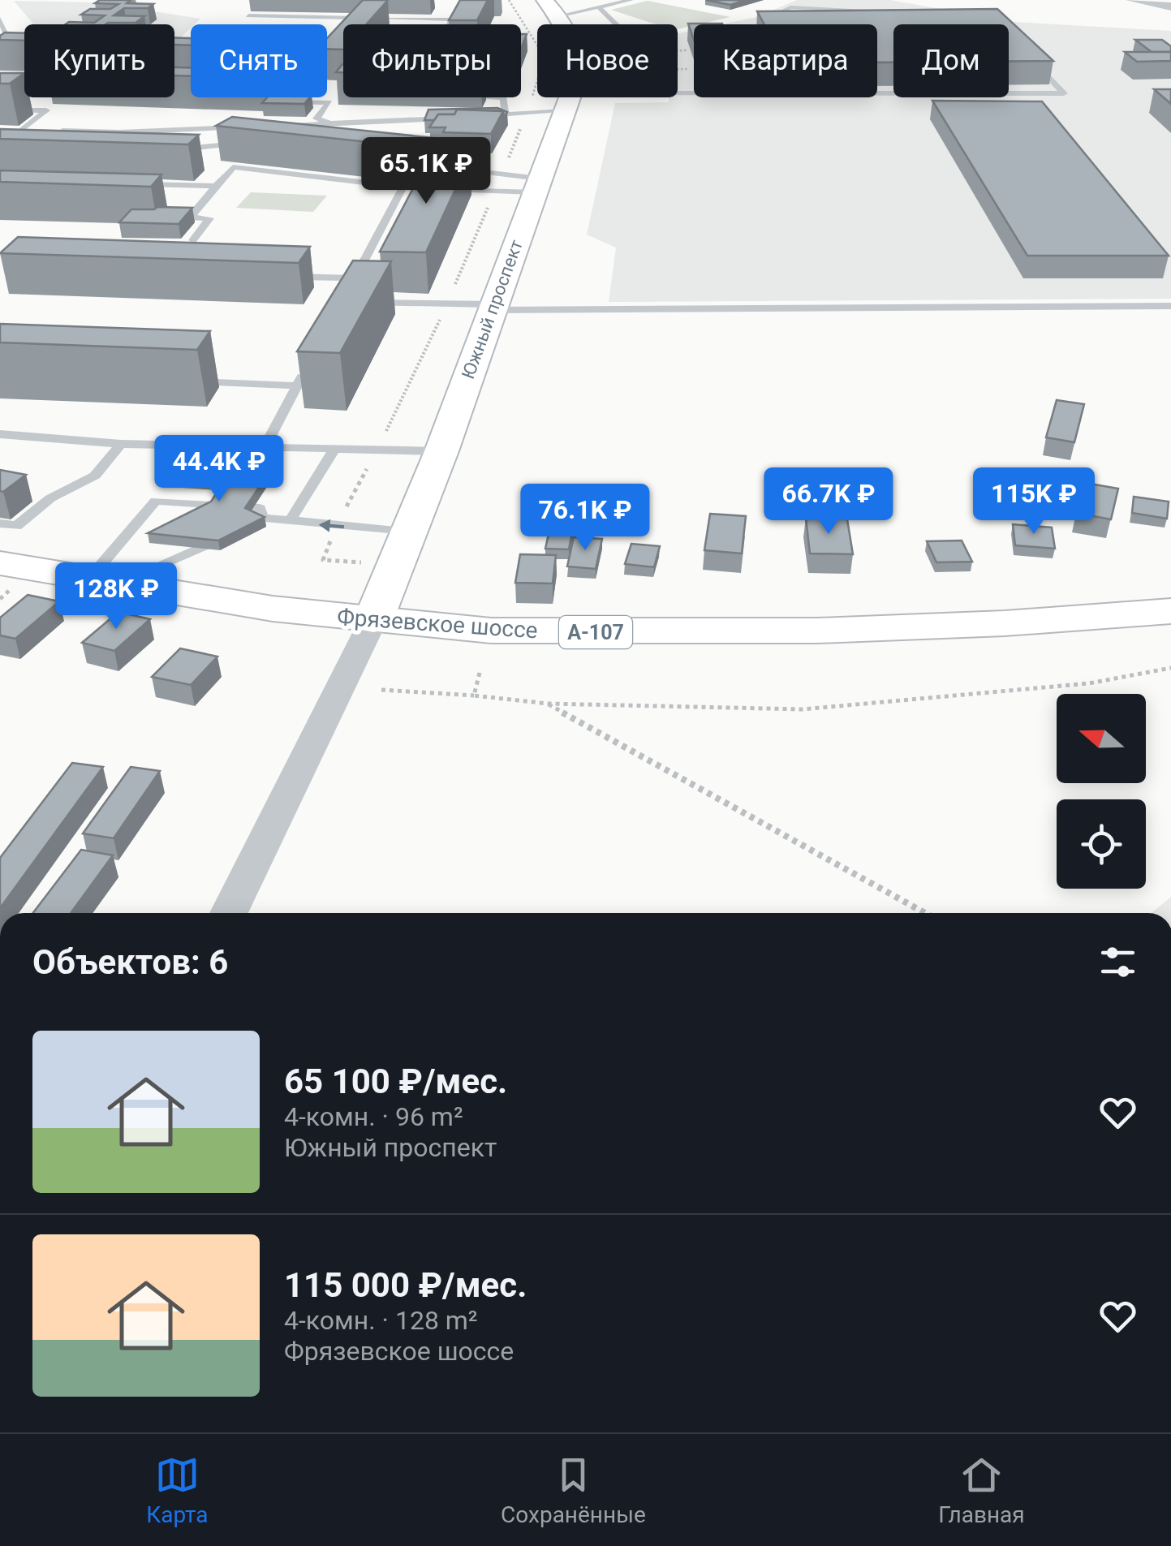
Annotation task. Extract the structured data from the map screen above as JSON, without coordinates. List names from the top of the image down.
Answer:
{
  "streets": {
    "main road": ["Южный проспект", "Фрязевское шоссе", "А-107"]
  },
  "crossings": [
    ["Южный проспект", "Фрязевское шоссе"]
  ],
  "north": "left",
  "page": {
    "chip": [
      "Купить",
      "Снять",
      "Фильтры",
      "Новое",
      "Квартира",
      "Дом"
    ],
    "price": [
      "65.1K ₽",
      "44.4K ₽",
      "66.7K ₽",
      "115K ₽",
      "76.1K ₽",
      "128K ₽"
    ],
    "heading": "Объектов: 6",
    "list": [
      {
        "name": "65 100 ₽/мес.",
        "note": "4-комн. · 96 m² · Южный проспект"
      },
      {
        "name": "115 000 ₽/мес.",
        "note": "4-комн. · 128 m² · Фрязевское шоссе"
      }
    ],
    "tabs": ["Карта", "Сохранённые", "Главная"]
  }
}
